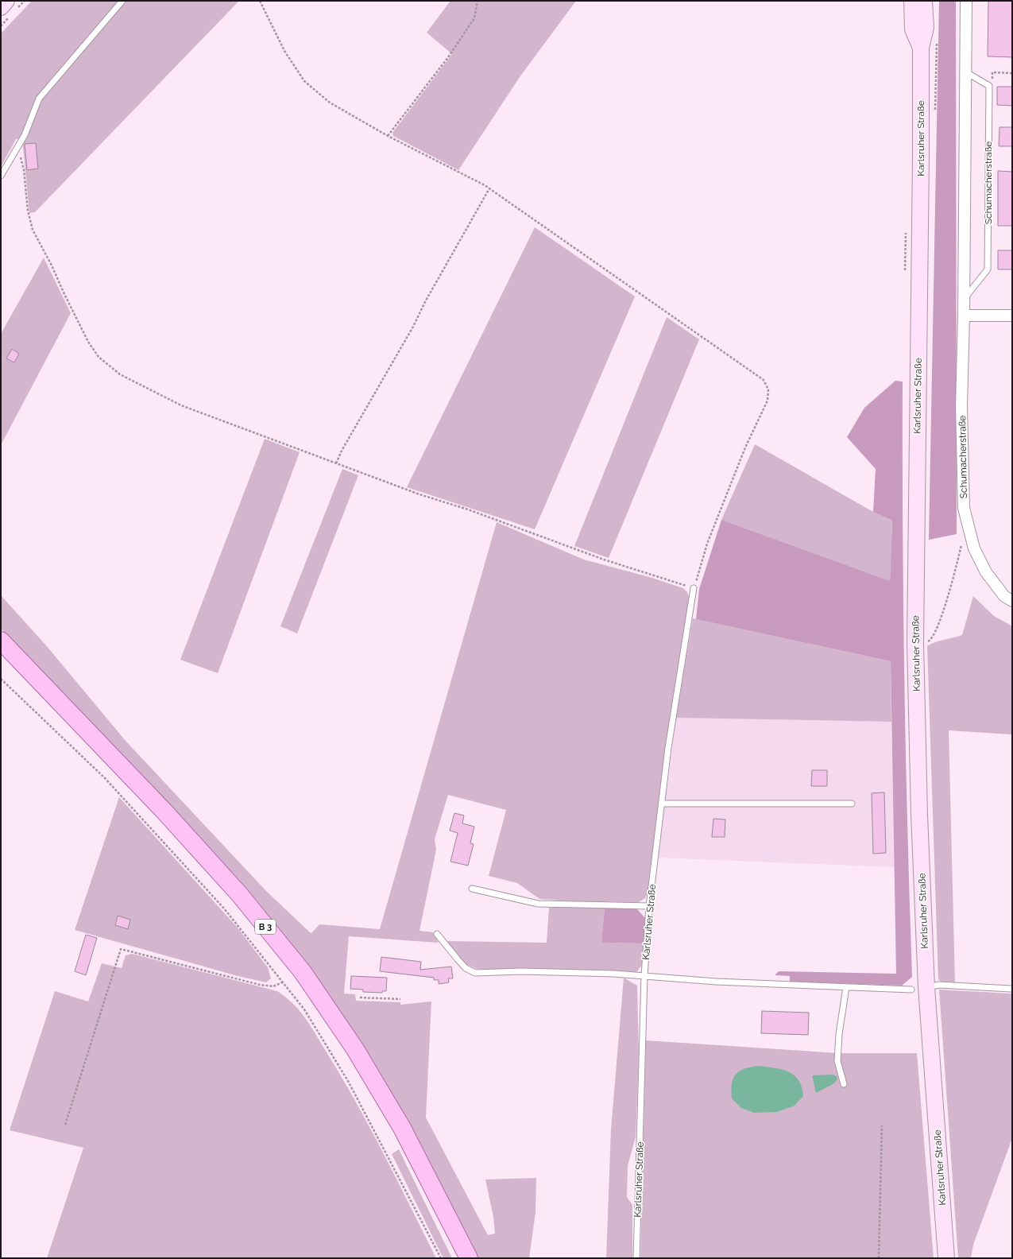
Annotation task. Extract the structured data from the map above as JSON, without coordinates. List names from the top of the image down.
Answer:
{
  "streets": {
    "main road": ["Karlsruher Straße", "B 3"],
    "street": ["Schumacherstraße"]
  }
}
